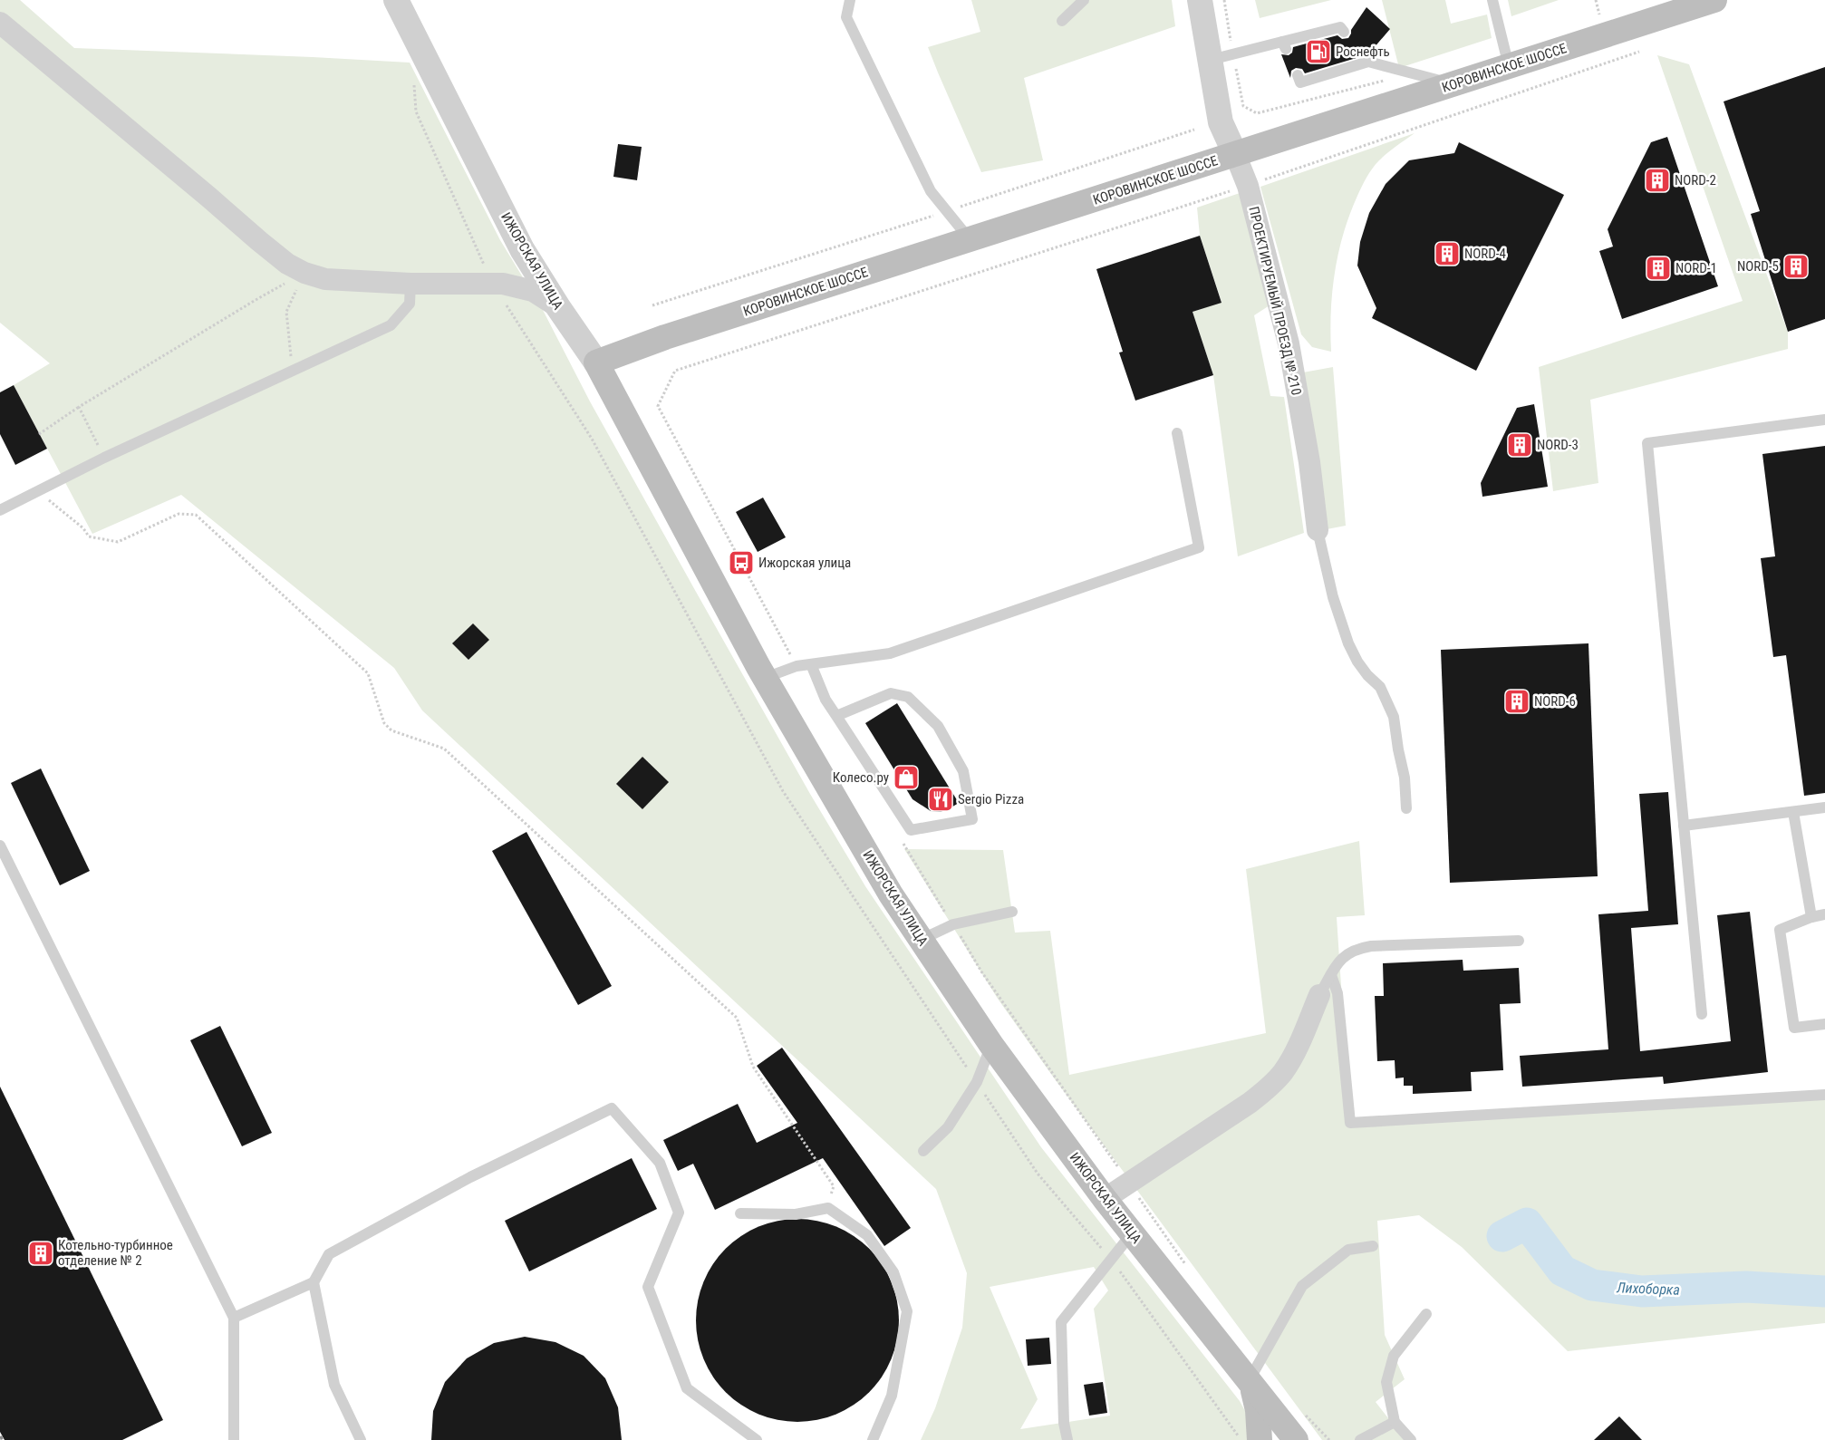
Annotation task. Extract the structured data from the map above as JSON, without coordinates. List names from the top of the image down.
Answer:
{
  "streets": {
    "main road": ["КОРОВИНСКОЕ ШОССЕ", "ИЖОРСКАЯ УЛИЦА"],
    "street": ["ПРОЕКТИРУЕМЫЙ ПРОЕЗД № 210"]
  },
  "crossings": [
    ["КОРОВИНСКОЕ ШОССЕ", "ИЖОРСКАЯ УЛИЦА"],
    ["КОРОВИНСКОЕ ШОССЕ", "ПРОЕКТИРУЕМЫЙ ПРОЕЗД № 210"]
  ],
  "water": ["Лихоборка"],
  "places": {
    "fuel station": ["Роснефть"],
    "building": [
      "NORD-2",
      "NORD-4",
      "NORD-5",
      "NORD-1",
      "NORD-3",
      "NORD-6",
      "Котельно-турбинное отделение № 2"
    ],
    "bus stop": ["Ижорская улица"],
    "shop": ["Колесо.ру"],
    "restaurant": ["Sergio Pizza"]
  }
}
